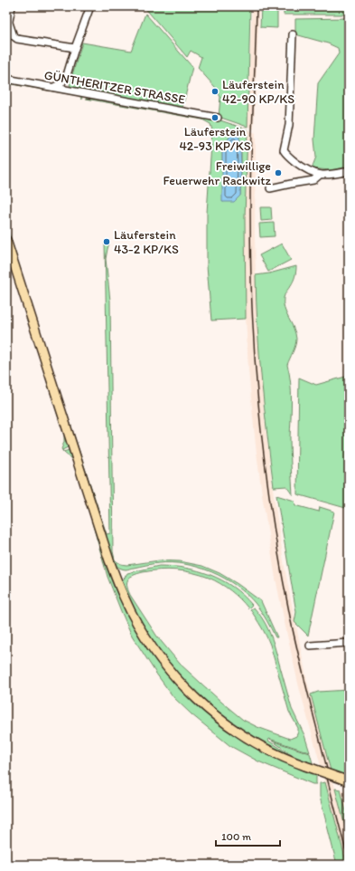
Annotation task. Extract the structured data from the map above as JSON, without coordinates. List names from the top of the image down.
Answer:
{
  "streets": {
    "street": ["GÜNTHERITZER STRASSE"]
  },
  "places": [
    "Läuferstein 42-90 KP/KS",
    "Läuferstein 42-93 KP/KS",
    "Freiwillige Feuerwehr Rackwitz",
    "Läuferstein 43-2 KP/KS"
  ],
  "scale_bar": "100 m"
}
